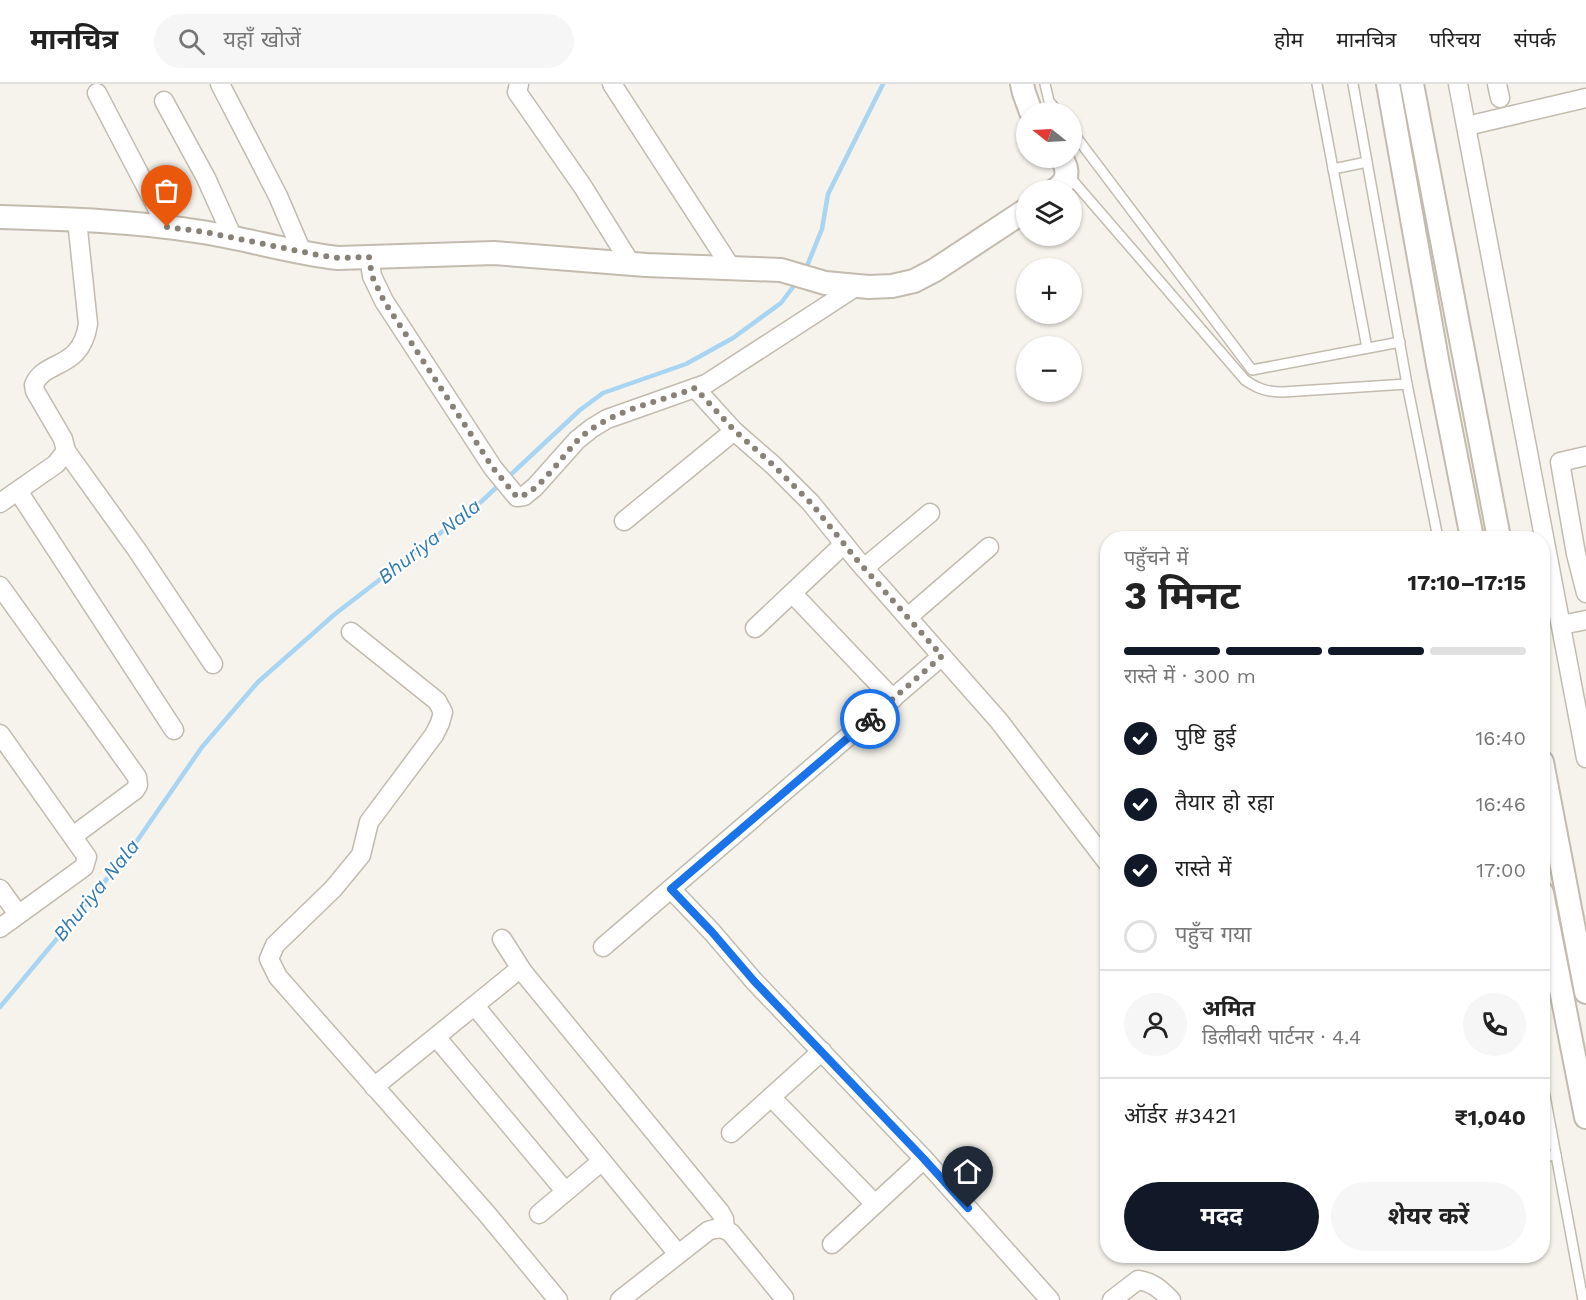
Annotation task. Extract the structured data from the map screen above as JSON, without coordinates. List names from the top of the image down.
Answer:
{
  "water": ["Bhuriya Nala"],
  "north": "left",
  "page": {
    "header": "मानचित्र",
    "search": "यहाँ खोजें",
    "nav": [
      "होम",
      "मानचित्र",
      "परिचय",
      "संपर्क"
    ],
    "map_buttons": ["+", "−"],
    "heading": ["3 मिनट", "पहुँचने में", "17:10–17:15"],
    "panel": [
      "अमित",
      "डिलीवरी पार्टनर · 4.4",
      "ऑर्डर #3421",
      "₹1,040"
    ],
    "bar": "रास्ते में · 300 m",
    "list": [
      ["पुष्टि हुई", "16:40"],
      ["तैयार हो रहा", "16:46"],
      ["रास्ते में", "17:00"],
      "पहुँच गया"
    ],
    "buttons": ["मदद", "शेयर करें"]
  }
}
